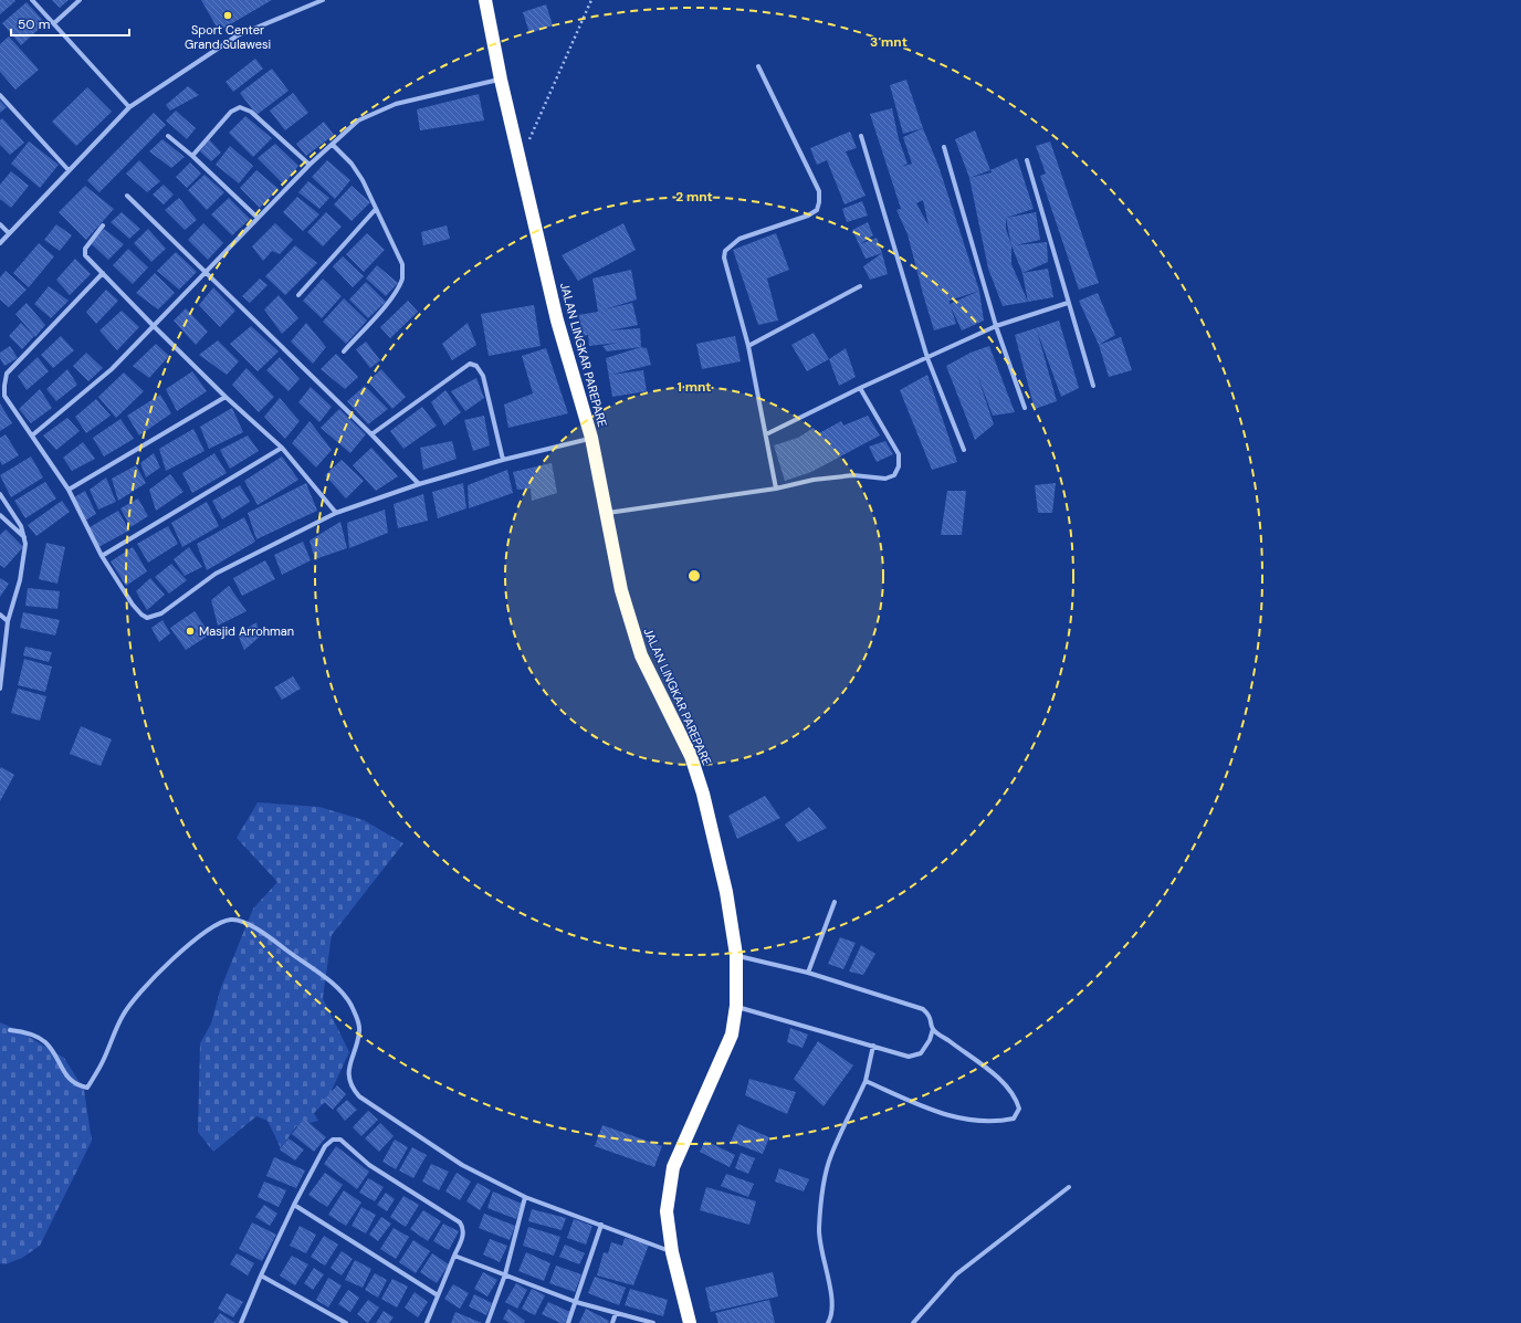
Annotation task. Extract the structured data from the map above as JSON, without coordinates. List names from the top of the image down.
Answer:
{
  "streets": {
    "highway": ["JALAN LINGKAR PAREPARE"]
  },
  "places": ["Sport Center Grand Sulawesi", "Masjid Arrohman"],
  "scale_bar": "50 m",
  "rings": ["3 mnt", "2 mnt", "1 mnt"]
}
